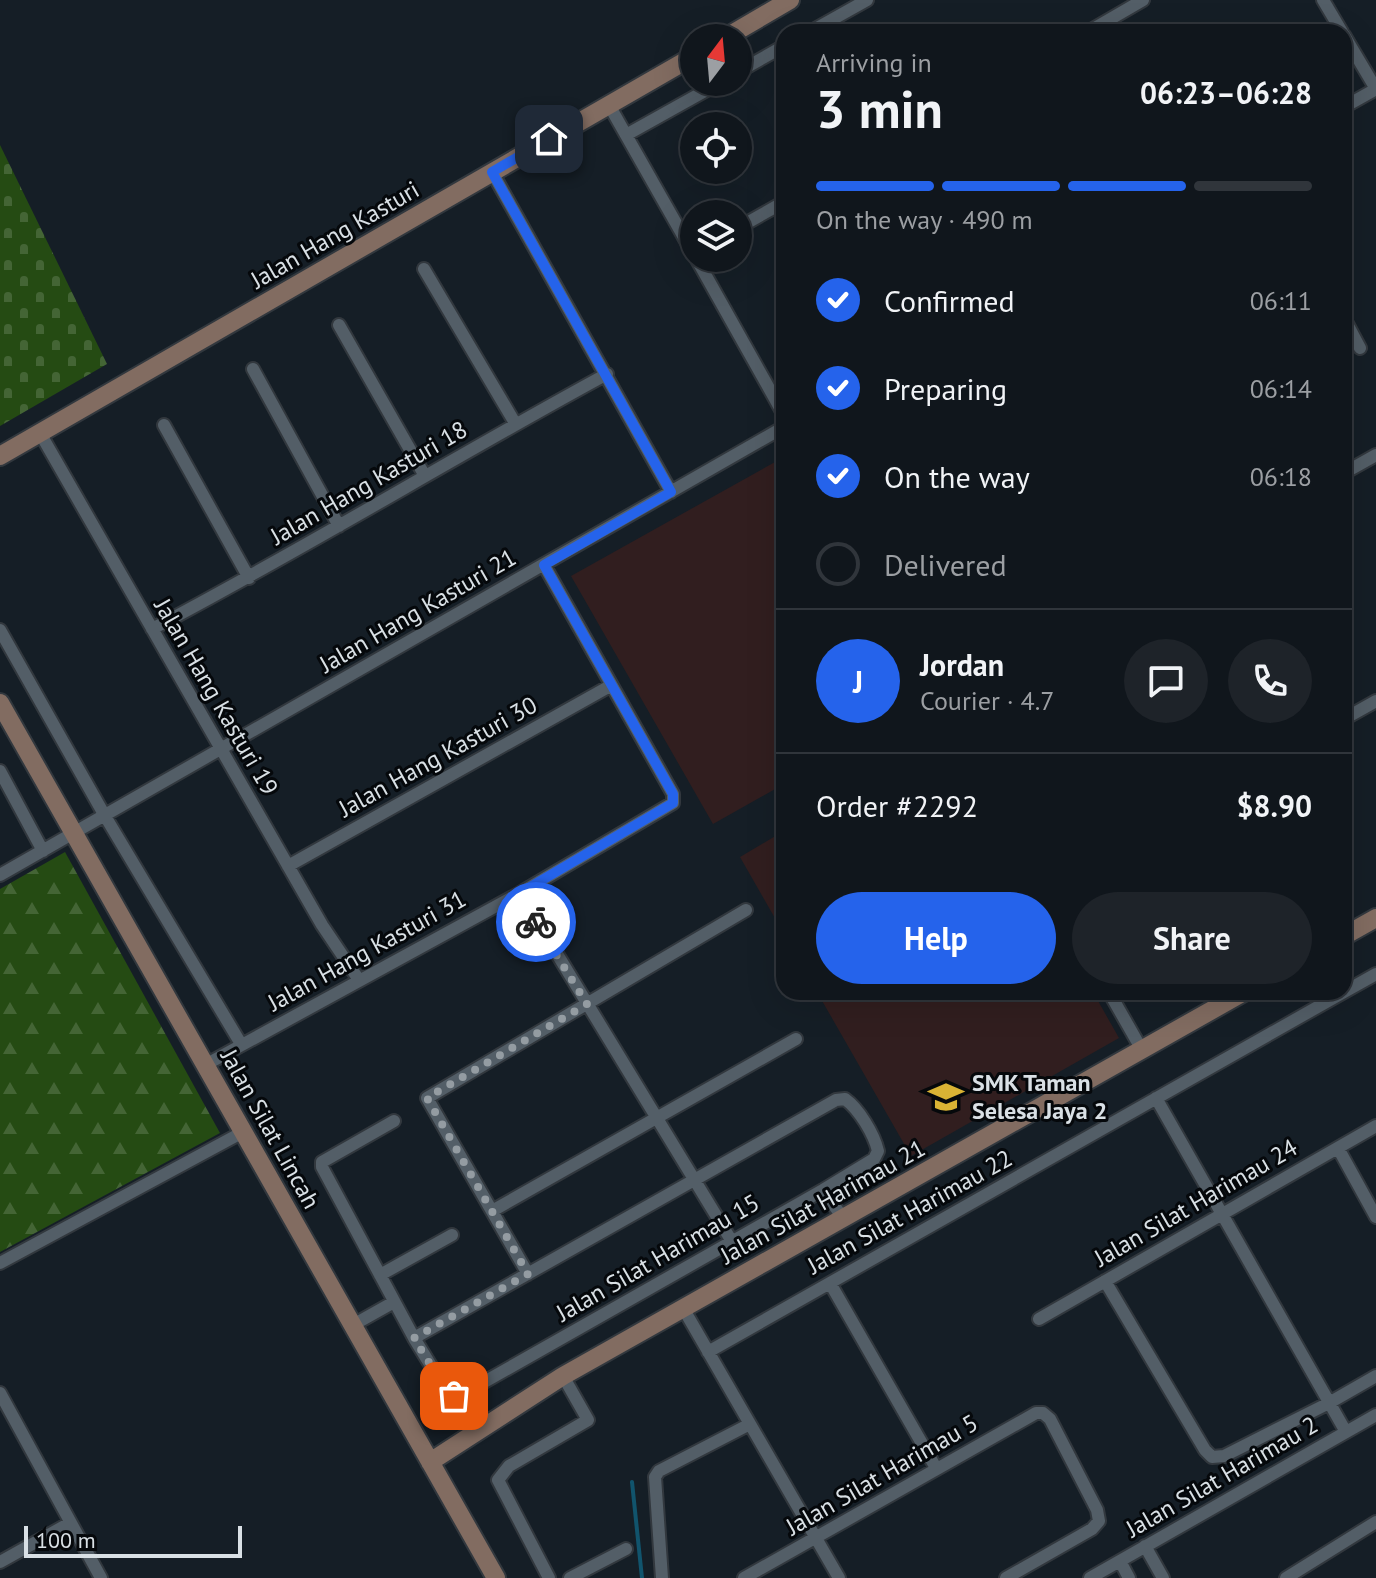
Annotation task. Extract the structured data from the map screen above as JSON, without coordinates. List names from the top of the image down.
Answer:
{
  "streets": {
    "street": [
      "Jalan Hang Kasturi",
      "Jalan Hang Kasturi 18",
      "Jalan Hang Kasturi 21",
      "Jalan Hang Kasturi 19",
      "Jalan Hang Kasturi 30",
      "Jalan Hang Kasturi 31",
      "Jalan Silat Lincah",
      "Jalan Silat Harimau 21",
      "Jalan Silat Harimau 24",
      "Jalan Silat Harimau 22",
      "Jalan Silat Harimau 15",
      "Jalan Silat Harimau 5",
      "Jalan Silat Harimau 2"
    ]
  },
  "crossings": [
    ["Jalan Hang Kasturi", "Jalan Hang Kasturi 19"],
    ["Jalan Hang Kasturi 18", "Jalan Hang Kasturi 19"],
    ["Jalan Hang Kasturi 21", "Jalan Hang Kasturi 19"],
    ["Jalan Hang Kasturi 21", "Jalan Silat Lincah"],
    ["Jalan Hang Kasturi 19", "Jalan Hang Kasturi 30"],
    ["Jalan Hang Kasturi 19", "Jalan Hang Kasturi 31"],
    ["Jalan Hang Kasturi 30", "Jalan Hang Kasturi 31"],
    ["Jalan Hang Kasturi 31", "Jalan Silat Lincah"],
    ["Jalan Silat Lincah", "Jalan Silat Harimau 21"]
  ],
  "places": {
    "school or university": ["SMK Taman Selesa Jaya 2"]
  },
  "scale_bar": "100 m",
  "north": "top",
  "page": {
    "heading": ["3 min", "Arriving in", "06:23–06:28"],
    "panel": [
      "Jordan",
      "Courier · 4.7",
      "Order #2292",
      "$8.90"
    ],
    "bar": "On the way · 490 m",
    "list": [
      ["Confirmed", "06:11"],
      ["Preparing", "06:14"],
      ["On the way", "06:18"],
      "Delivered"
    ],
    "round": "J",
    "buttons": ["Help", "Share"],
    "scale": "100 m"
  }
}
